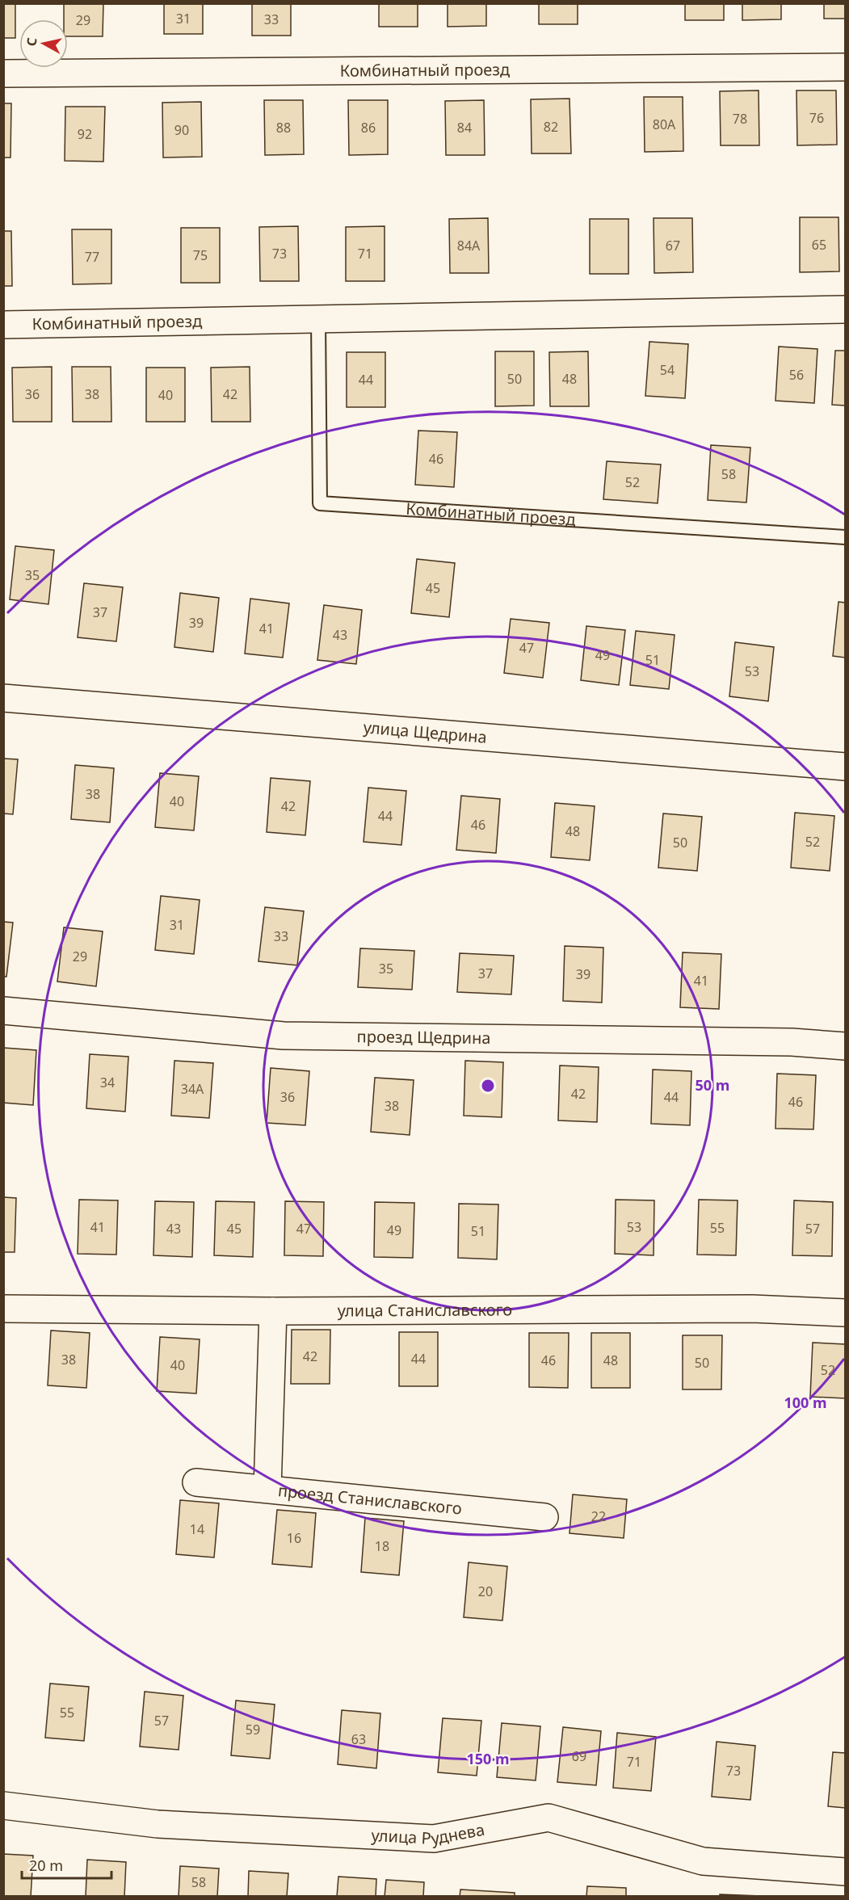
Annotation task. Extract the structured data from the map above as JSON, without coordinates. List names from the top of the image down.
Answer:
{
  "streets": {
    "street": [
      "Комбинатный проезд",
      "улица Щедрина",
      "проезд Щедрина",
      "улица Станиславского",
      "проезд Станиславского",
      "улица Руднева"
    ]
  },
  "house_numbers": [
    "31",
    "33",
    "29",
    "76",
    "78",
    "80А",
    "82",
    "88",
    "86",
    "84",
    "90",
    "92",
    "65",
    "84А",
    "67",
    "73",
    "71",
    "75",
    "77",
    "54",
    "56",
    "50",
    "48",
    "44",
    "36",
    "38",
    "42",
    "40",
    "46",
    "58",
    "52",
    "35",
    "45",
    "37",
    "39",
    "41",
    "43",
    "47",
    "49",
    "51",
    "53",
    "38",
    "40",
    "42",
    "44",
    "46",
    "48",
    "52",
    "50",
    "31",
    "33",
    "29",
    "35",
    "37",
    "39",
    "41",
    "34",
    "34А",
    "42",
    "36",
    "44",
    "46",
    "38",
    "41",
    "53",
    "55",
    "43",
    "45",
    "47",
    "57",
    "49",
    "51",
    "42",
    "44",
    "38",
    "46",
    "48",
    "50",
    "40",
    "52",
    "22",
    "14",
    "16",
    "18",
    "20",
    "55",
    "57",
    "59",
    "63",
    "69",
    "71",
    "73",
    "58"
  ],
  "scale_bar": "20 m",
  "north": "left",
  "rings": ["50 m", "100 m", "150 m"]
}
